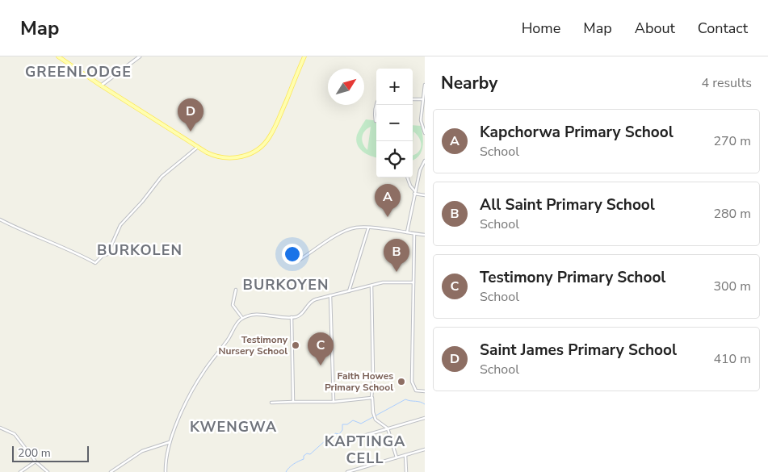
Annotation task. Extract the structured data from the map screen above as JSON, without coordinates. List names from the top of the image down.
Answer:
{
  "districts": [
    "GREENLODGE",
    "BURKOLEN",
    "BURKOYEN",
    "KWENGWA",
    "KAPTINGA CELL"
  ],
  "places": ["Testimony Nursery School", "Faith Howes Primary School"],
  "scale_bar": "200 m",
  "north": "top right",
  "page": {
    "header": "Map",
    "nav": [
      "Home",
      "Map",
      "About",
      "Contact"
    ],
    "heading": ["Nearby", "4 results"],
    "map_buttons": ["+", "−"],
    "pins": [
      "D",
      "A",
      "B",
      "C"
    ],
    "list": [
      {
        "mark": "A",
        "name": "Kapchorwa Primary School",
        "note": "School",
        "value": "270 m"
      },
      {
        "mark": "B",
        "name": "All Saint Primary School",
        "note": "School",
        "value": "280 m"
      },
      {
        "mark": "C",
        "name": "Testimony Primary School",
        "note": "School",
        "value": "300 m"
      },
      {
        "mark": "D",
        "name": "Saint James Primary School",
        "note": "School",
        "value": "410 m"
      }
    ],
    "scale": "200 m"
  }
}
